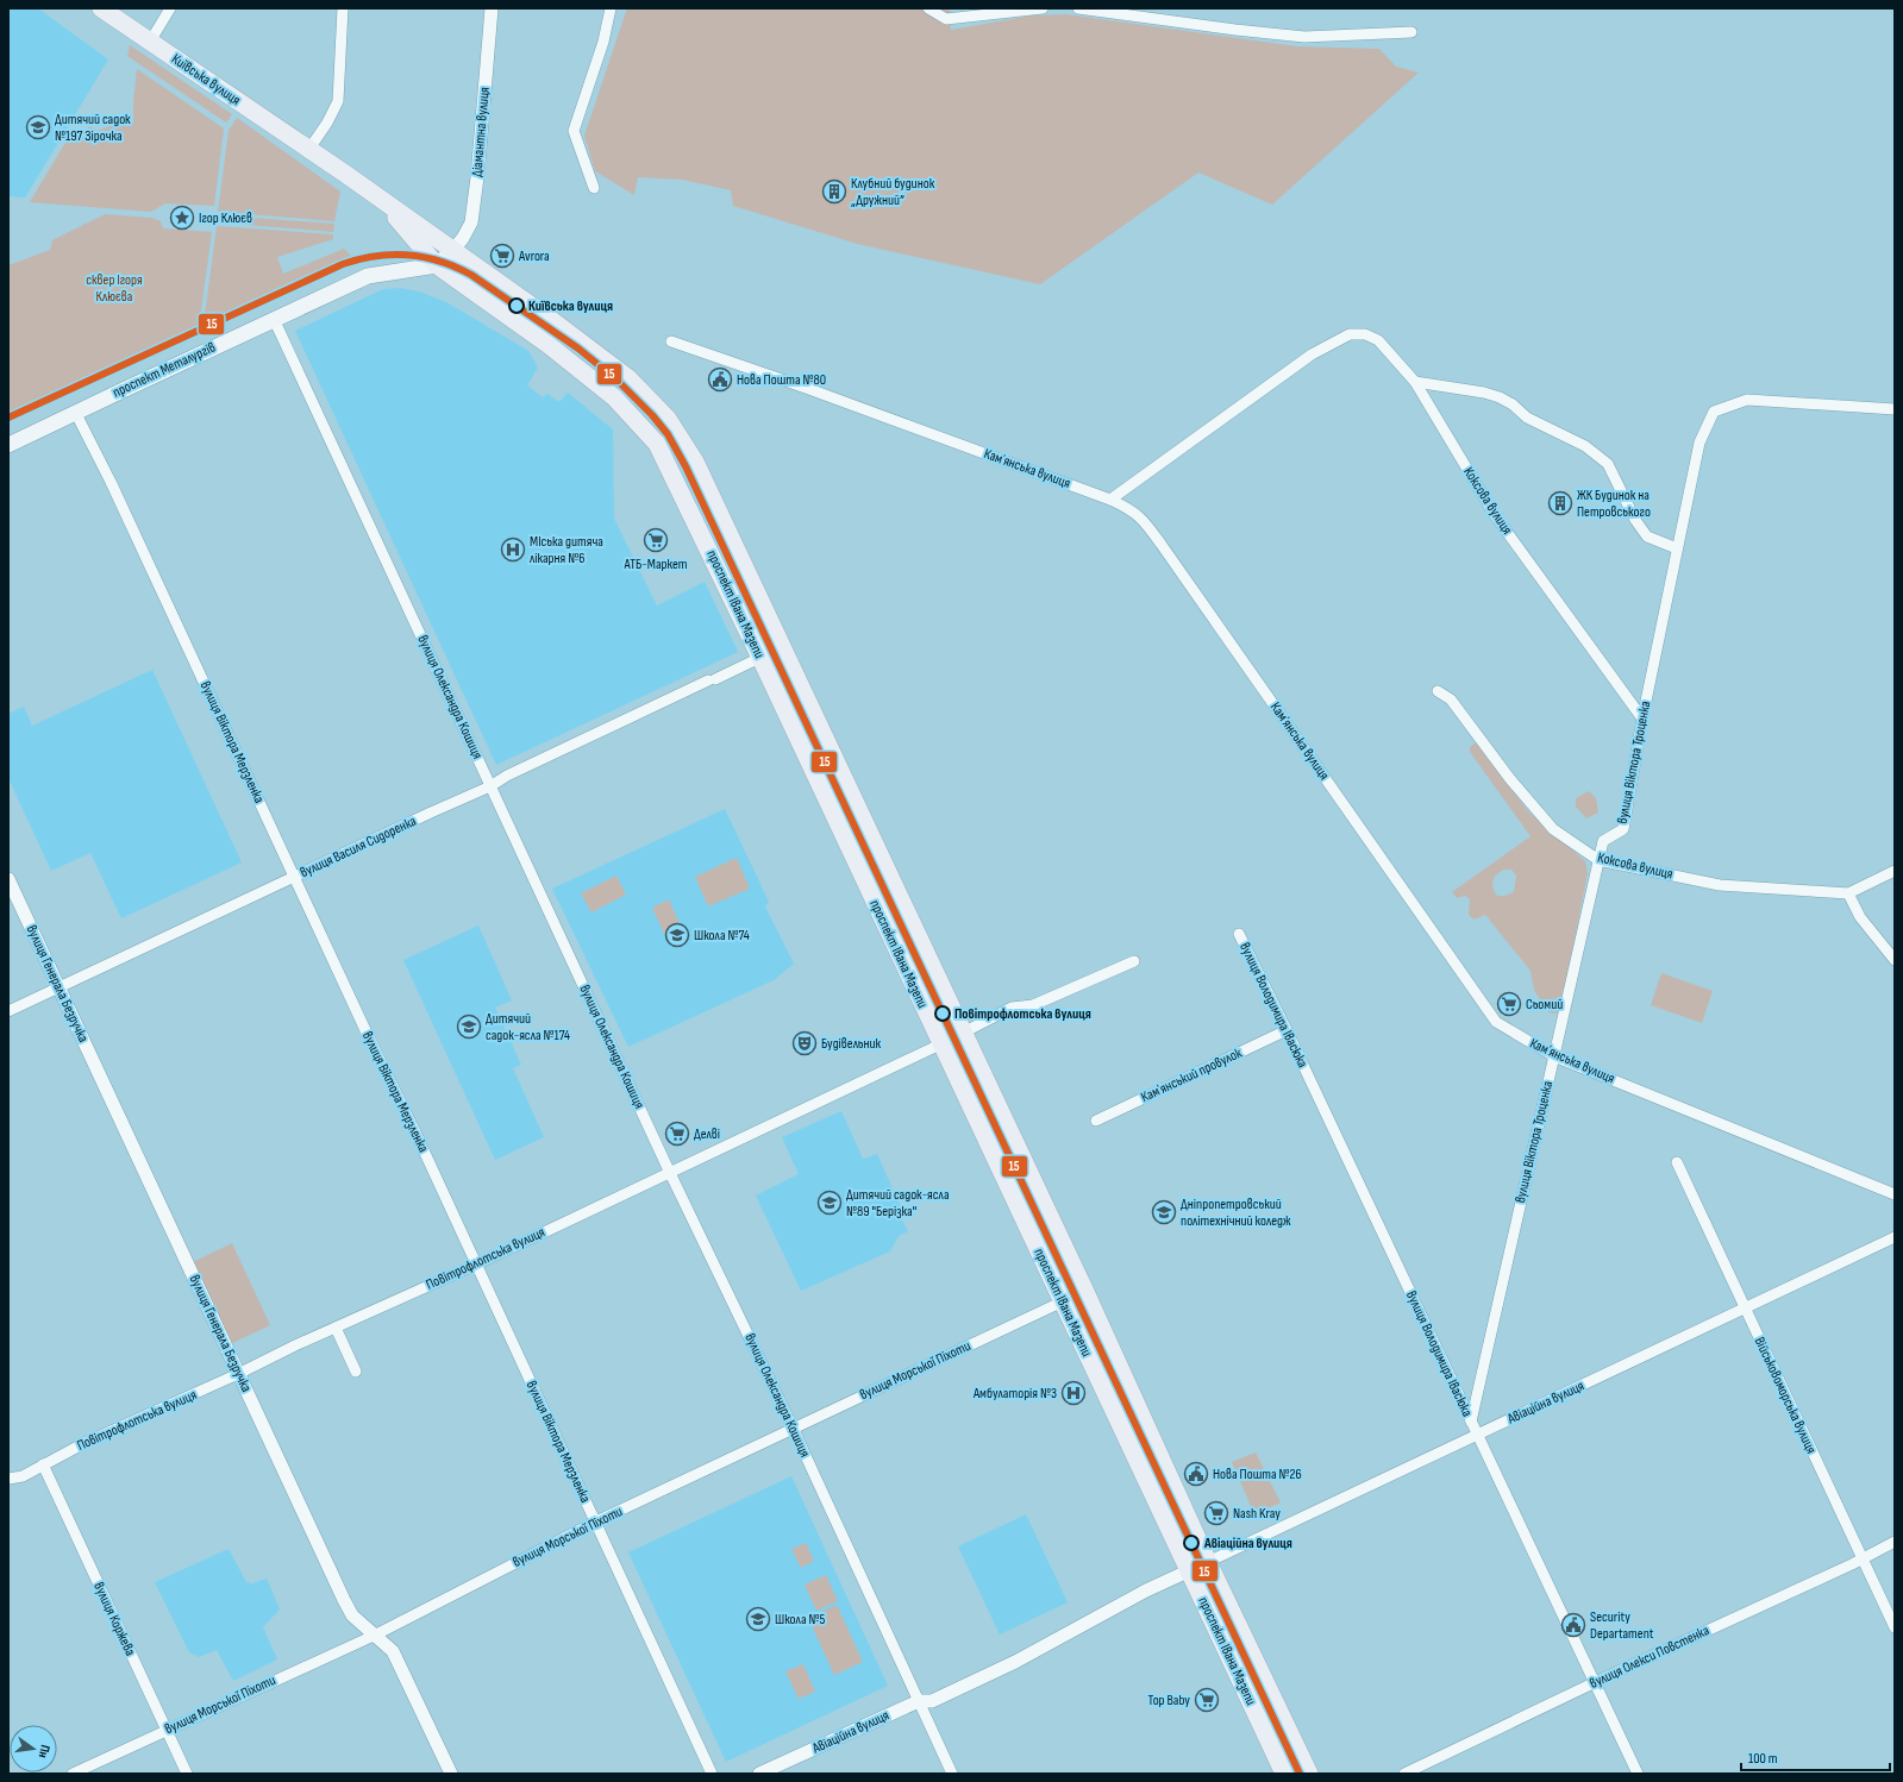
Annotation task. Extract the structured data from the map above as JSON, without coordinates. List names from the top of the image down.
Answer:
{
  "streets": {
    "highway": ["Київська вулиця", "проспект Івана Мазепи"],
    "main road": ["проспект Металургів"],
    "street": [
      "Діамантна вулиця",
      "Камʼянська вулиця",
      "Коксова вулиця",
      "вулиця Олександра Кошиця",
      "вулиця Віктора Мерзленка",
      "вулиця Віктора Троценка",
      "вулиця Василя Сидоренка",
      "вулиця Генерала Безручка",
      "вулиця Володимира Івасюка",
      "Камʼянський провулок",
      "Повітрофлотська вулиця",
      "вулиця Морської Піхоти",
      "Військовоморська вулиця",
      "Авіаційна вулиця",
      "вулиця Коржева",
      "вулиця Олекси Повстенка"
    ]
  },
  "crossings": [
    ["Київська вулиця", "Діамантна вулиця"],
    ["Київська вулиця", "проспект Металургів"],
    ["Київська вулиця", "проспект Івана Мазепи"],
    ["Діамантна вулиця", "проспект Івана Мазепи"],
    ["проспект Металургів", "проспект Івана Мазепи"],
    ["проспект Металургів", "вулиця Олександра Кошиця"],
    ["проспект Металургів", "вулиця Віктора Мерзленка"],
    ["Камʼянська вулиця", "Коксова вулиця"],
    ["Камʼянська вулиця", "вулиця Віктора Троценка"],
    ["Коксова вулиця", "вулиця Віктора Троценка"],
    ["проспект Івана Мазепи", "вулиця Василя Сидоренка"],
    ["проспект Івана Мазепи", "Повітрофлотська вулиця"],
    ["проспект Івана Мазепи", "вулиця Морської Піхоти"],
    ["проспект Івана Мазепи", "Авіаційна вулиця"],
    ["вулиця Олександра Кошиця", "вулиця Василя Сидоренка"],
    ["вулиця Олександра Кошиця", "Повітрофлотська вулиця"],
    ["вулиця Олександра Кошиця", "вулиця Морської Піхоти"],
    ["вулиця Олександра Кошиця", "Авіаційна вулиця"],
    ["вулиця Віктора Мерзленка", "вулиця Василя Сидоренка"],
    ["вулиця Віктора Мерзленка", "Повітрофлотська вулиця"],
    ["вулиця Віктора Мерзленка", "вулиця Морської Піхоти"],
    ["вулиця Віктора Троценка", "вулиця Володимира Івасюка"],
    ["вулиця Василя Сидоренка", "вулиця Генерала Безручка"],
    ["вулиця Генерала Безручка", "Повітрофлотська вулиця"],
    ["вулиця Генерала Безручка", "вулиця Морської Піхоти"],
    ["вулиця Володимира Івасюка", "Камʼянський провулок"],
    ["вулиця Володимира Івасюка", "Авіаційна вулиця"],
    ["вулиця Володимира Івасюка", "вулиця Олекси Повстенка"],
    ["Повітрофлотська вулиця", "вулиця Коржева"],
    ["вулиця Морської Піхоти", "вулиця Коржева"],
    ["Військовоморська вулиця", "Авіаційна вулиця"],
    ["Військовоморська вулиця", "вулиця Олекси Повстенка"]
  ],
  "parks": ["сквер Ігоря Клюєва"],
  "places": {
    "school or university": [
      "Дитячий садок №197 Зірочка",
      "Школа №74",
      "Дитячий садок-ясла №174",
      "Дитячий садок-ясла №89 \"Берізка\"",
      "Дніпропетровський політехнічний коледж",
      "Школа №5"
    ],
    "building": ["Клубний будинок „Дружний“", "ЖК Будинок на Петровського"],
    "place": ["Ігор Клюєв"],
    "supermarket": [
      "Avrora",
      "АТБ-Маркет",
      "Сьомий",
      "Делві",
      "Nash Kray",
      "Top Baby"
    ],
    "other": ["Київська вулиця", "Повітрофлотська вулиця", "Авіаційна вулиця"],
    "public building": ["Нова Пошта №80", "Нова Пошта №26", "Security Departament"],
    "hospital": ["МІська дитяча лікарня №6", "Амбулаторія №3"],
    "theatre": ["Будівельник"]
  },
  "lines": ["transit line 15"],
  "scale_bar": "100 m",
  "north": "right"
}
